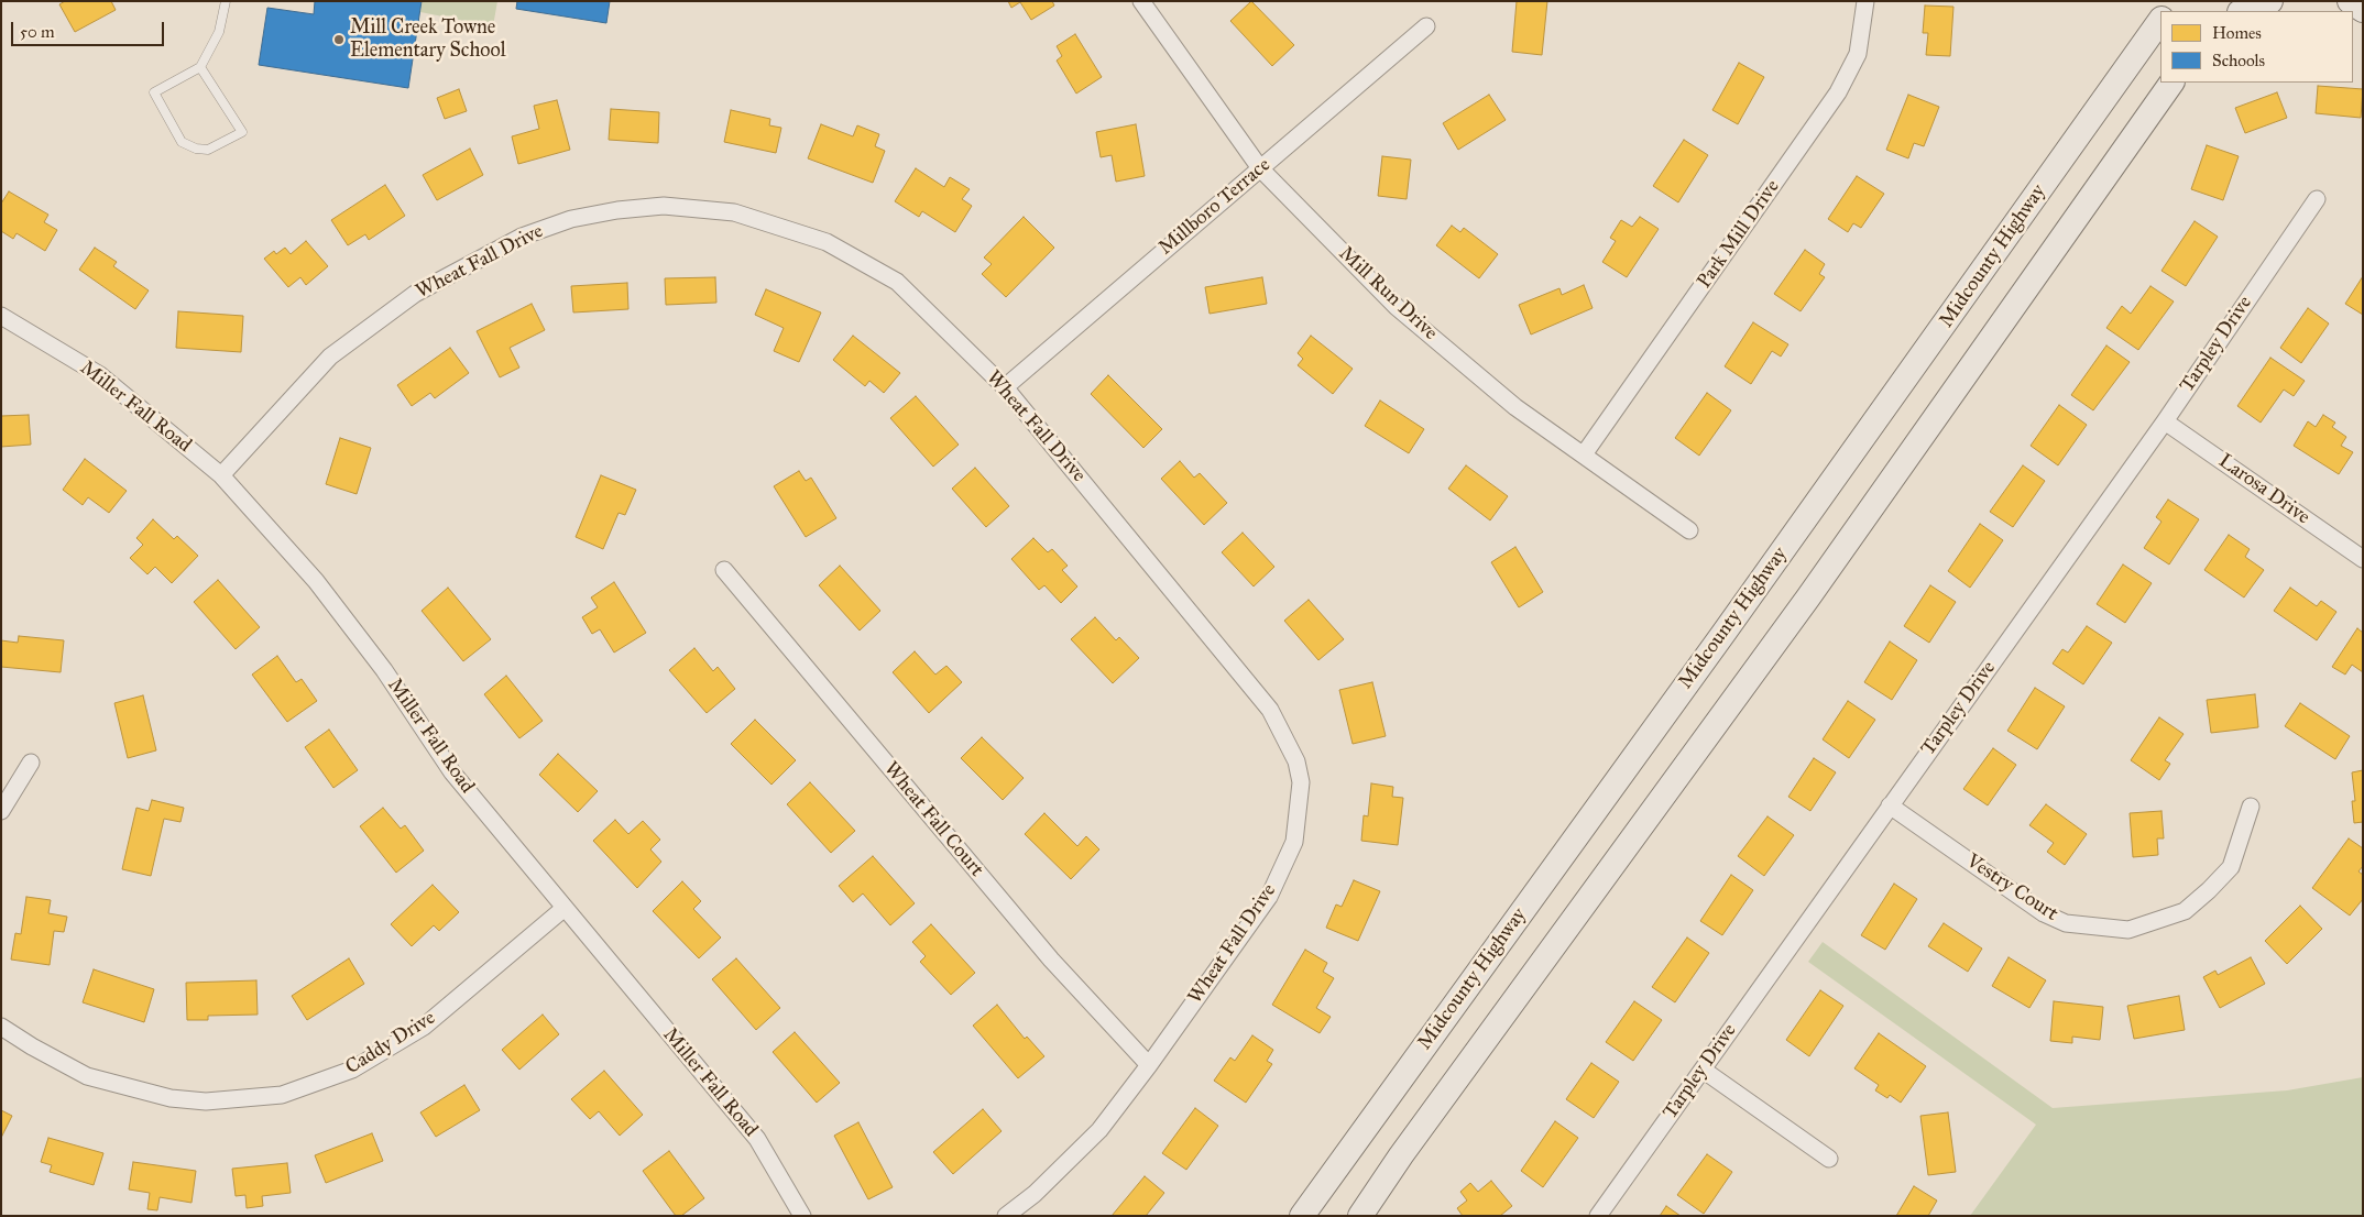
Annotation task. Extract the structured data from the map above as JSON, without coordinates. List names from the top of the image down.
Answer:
{
  "streets": {
    "main road": ["Midcounty Highway"],
    "street": [
      "Millboro Terrace",
      "Park Mill Drive",
      "Wheat Fall Drive",
      "Mill Run Drive",
      "Tarpley Drive",
      "Miller Fall Road",
      "Larosa Drive",
      "Wheat Fall Court",
      "Vestry Court",
      "Caddy Drive"
    ]
  },
  "crossings": [
    ["Millboro Terrace", "Wheat Fall Drive"],
    ["Millboro Terrace", "Mill Run Drive"],
    ["Park Mill Drive", "Mill Run Drive"],
    ["Wheat Fall Drive", "Miller Fall Road"],
    ["Wheat Fall Drive", "Wheat Fall Court"],
    ["Tarpley Drive", "Larosa Drive"],
    ["Tarpley Drive", "Vestry Court"],
    ["Miller Fall Road", "Caddy Drive"]
  ],
  "places": ["Mill Creek Towne Elementary School"],
  "legend": ["Homes", "Schools"],
  "scale_bar": "50 m"
}
